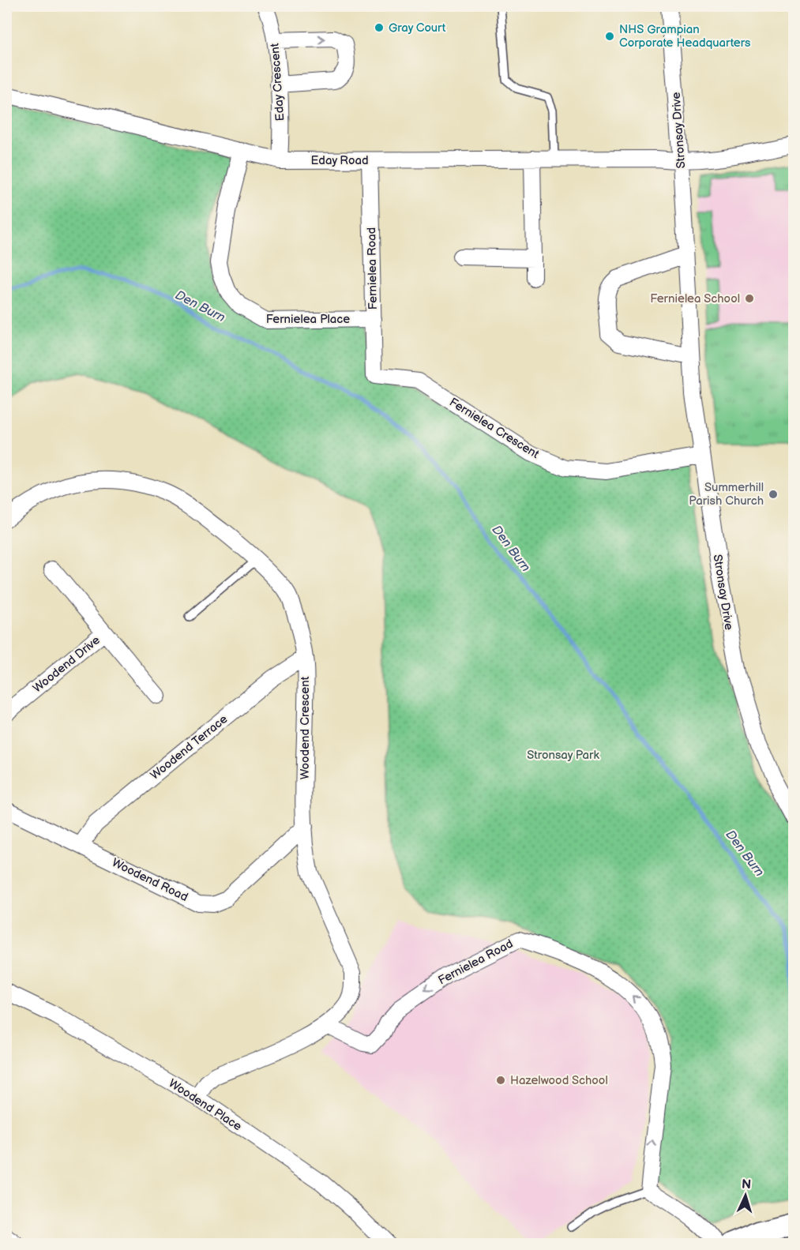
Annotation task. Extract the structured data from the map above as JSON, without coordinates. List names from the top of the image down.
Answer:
{
  "streets": {
    "street": [
      "Eday Crescent",
      "Stronsay Drive",
      "Eday Road",
      "Fernielea Road",
      "Fernielea Place",
      "Fernielea Crescent",
      "Woodend Drive",
      "Woodend Crescent",
      "Woodend Terrace",
      "Woodend Road",
      "Woodend Place"
    ]
  },
  "crossings": [
    ["Eday Crescent", "Eday Road"],
    ["Stronsay Drive", "Eday Road"],
    ["Stronsay Drive", "Fernielea Crescent"],
    ["Eday Road", "Fernielea Road"],
    ["Eday Road", "Fernielea Place"],
    ["Fernielea Road", "Fernielea Place"],
    ["Fernielea Road", "Fernielea Crescent"],
    ["Fernielea Road", "Woodend Crescent"],
    ["Woodend Crescent", "Woodend Terrace"],
    ["Woodend Crescent", "Woodend Road"],
    ["Woodend Crescent", "Woodend Place"],
    ["Woodend Terrace", "Woodend Road"]
  ],
  "water": ["Den Burn"],
  "parks": ["Stronsay Park"],
  "places": [
    "Gray Court",
    "NHS Grampian Corporate Headquarters",
    "Fernielea School",
    "Summerhill Parish Church",
    "Hazelwood School"
  ],
  "north": "top"
}
